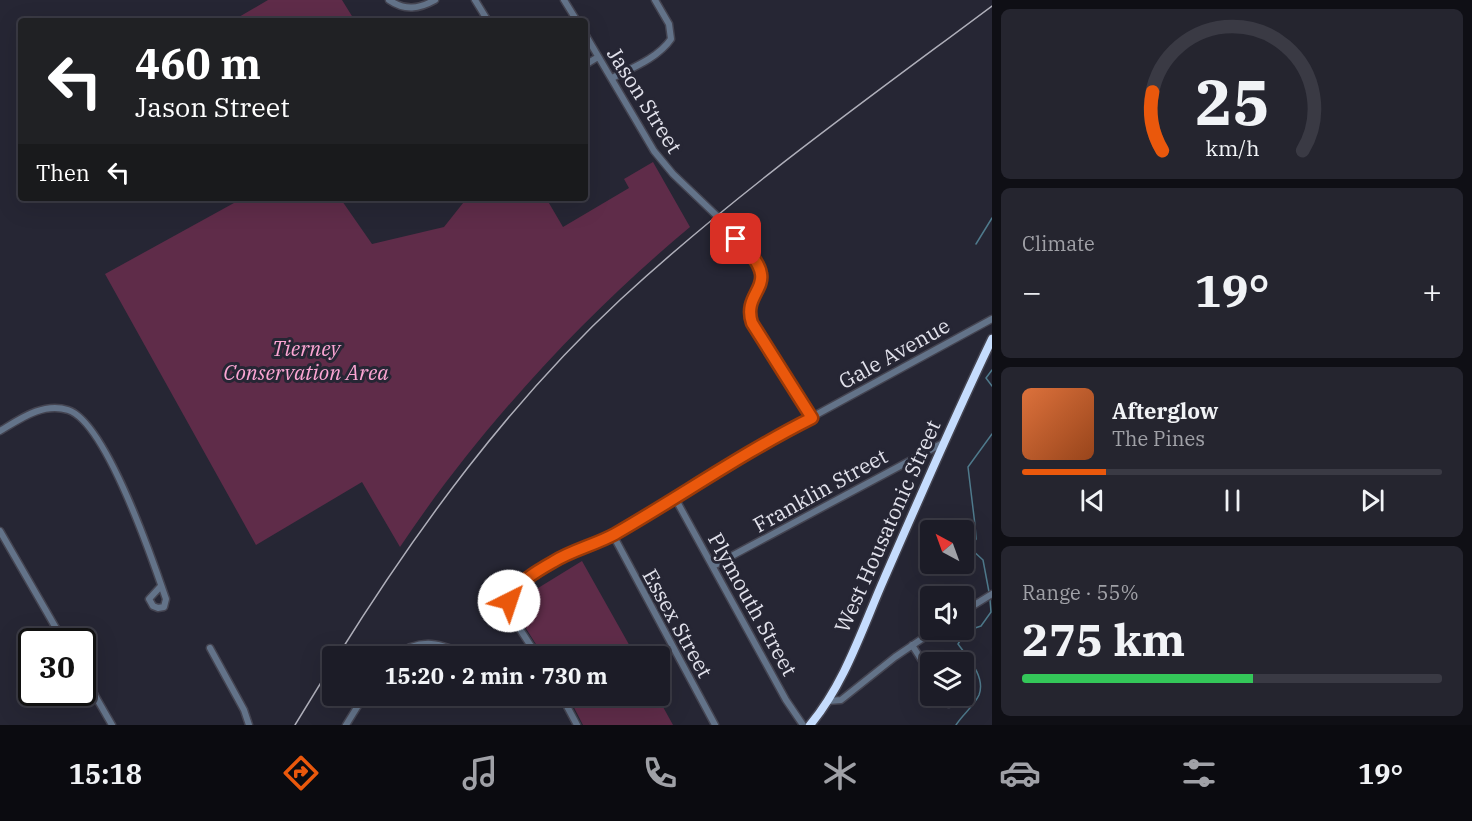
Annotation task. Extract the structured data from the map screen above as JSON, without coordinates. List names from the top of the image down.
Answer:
{
  "streets": {
    "highway": ["West Housatonic Street"],
    "street": [
      "Jason Street",
      "Gale Avenue",
      "Franklin Street",
      "Plymouth Street",
      "Essex Street"
    ]
  },
  "crossings": [
    ["Jason Street", "Gale Avenue"],
    ["Gale Avenue", "Plymouth Street"],
    ["Gale Avenue", "Essex Street"],
    ["Franklin Street", "West Housatonic Street"],
    ["Franklin Street", "Plymouth Street"]
  ],
  "parks": ["Tierney Conservation Area"],
  "north": "top left",
  "page": {
    "turn": ["460 m", "Jason Street"],
    "then": "Then",
    "tile": [
      "Climate",
      ["Range · 55%", "275 km"]
    ],
    "heat": ["−", "19°", "+"],
    "song": ["Afterglow", "The Pines"],
    "limit": "30",
    "trip": "15:20 · 2 min · 730 m",
    "tabs": ["15:18", "19°"],
    "gauge": ["25", "km/h"]
  }
}
